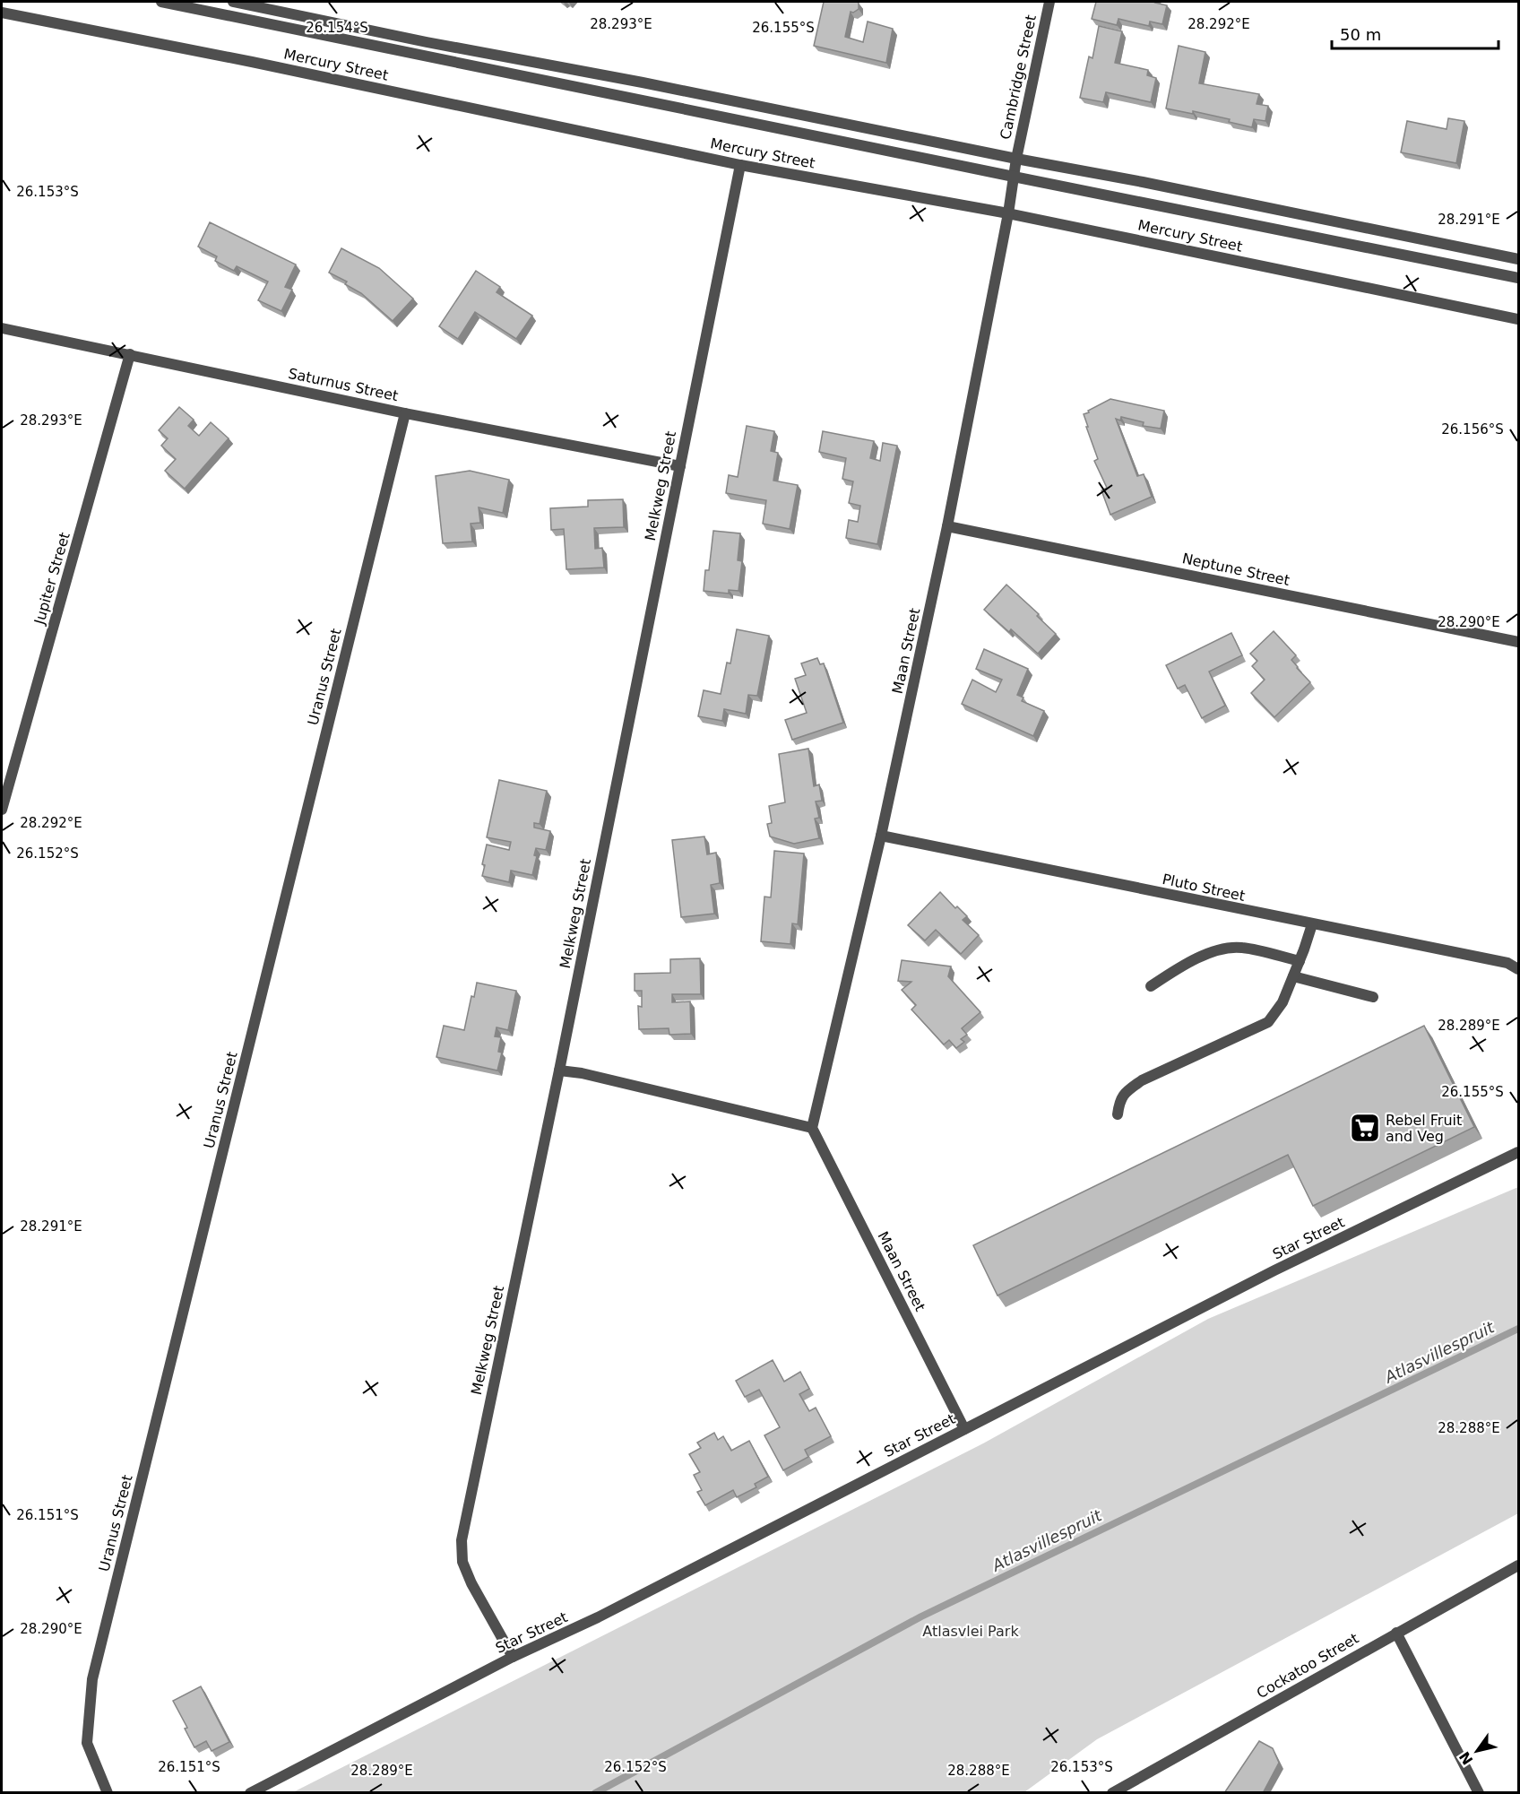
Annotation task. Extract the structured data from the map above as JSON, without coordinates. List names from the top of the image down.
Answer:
{
  "streets": {
    "street": [
      "Mercury Street",
      "Cambridge Street",
      "Saturnus Street",
      "Melkweg Street",
      "Neptune Street",
      "Jupiter Street",
      "Maan Street",
      "Uranus Street",
      "Pluto Street",
      "Star Street",
      "Cockatoo Street"
    ]
  },
  "crossings": [
    ["Mercury Street", "Cambridge Street"],
    ["Mercury Street", "Melkweg Street"],
    ["Mercury Street", "Maan Street"],
    ["Cambridge Street", "Maan Street"],
    ["Saturnus Street", "Melkweg Street"],
    ["Saturnus Street", "Jupiter Street"],
    ["Saturnus Street", "Uranus Street"],
    ["Melkweg Street", "Star Street"],
    ["Neptune Street", "Maan Street"],
    ["Maan Street", "Pluto Street"],
    ["Maan Street", "Star Street"]
  ],
  "water": ["Atlasvillespruit"],
  "parks": ["Atlasvlei Park"],
  "places": {
    "supermarket": ["Rebel Fruit and Veg"]
  },
  "scale_bar": "50 m",
  "north": "bottom left",
  "coordinates": [
    "28.293°E",
    "28.292°E",
    "26.154°S",
    "26.155°S",
    "26.153°S",
    "28.291°E",
    "26.156°S",
    "28.290°E",
    "26.152°S",
    "28.289°E",
    "28.288°E",
    "26.151°S"
  ]
}
